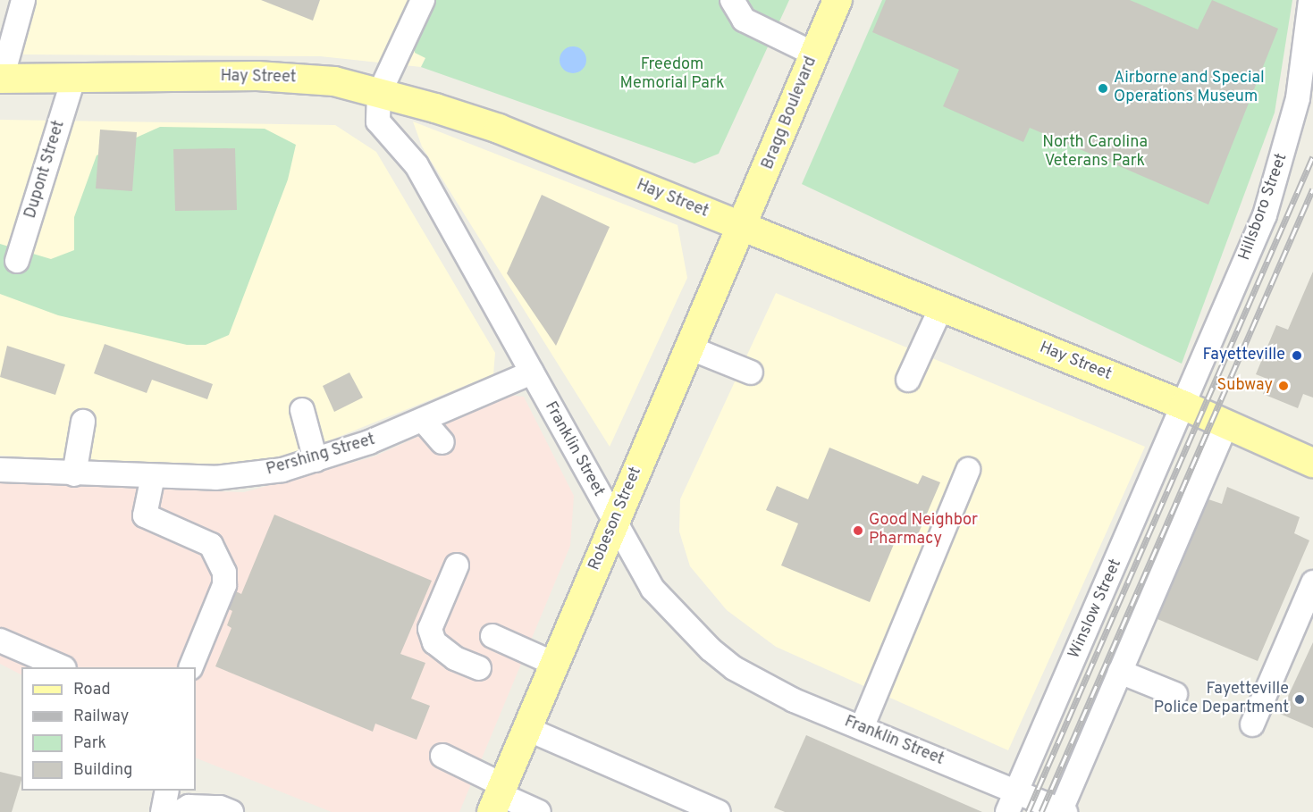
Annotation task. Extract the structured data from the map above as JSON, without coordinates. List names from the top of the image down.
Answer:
{
  "streets": {
    "main road": ["Hay Street", "Bragg Boulevard", "Robeson Street"],
    "street": [
      "Dupont Street",
      "Hillsboro Street",
      "Franklin Street",
      "Pershing Street",
      "Winslow Street"
    ]
  },
  "crossings": [
    ["Hay Street", "Bragg Boulevard"],
    ["Hay Street", "Dupont Street"],
    ["Hay Street", "Hillsboro Street"],
    ["Hay Street", "Franklin Street"],
    ["Hay Street", "Robeson Street"],
    ["Hay Street", "Winslow Street"],
    ["Bragg Boulevard", "Robeson Street"],
    ["Hillsboro Street", "Winslow Street"],
    ["Franklin Street", "Pershing Street"],
    ["Franklin Street", "Robeson Street"],
    ["Franklin Street", "Winslow Street"]
  ],
  "parks": ["Freedom Memorial Park", "North Carolina Veterans Park"],
  "places": [
    "Airborne and Special Operations Museum",
    "Fayetteville",
    "Subway",
    "Good Neighbor Pharmacy",
    "Fayetteville Police Department"
  ],
  "legend": [
    "Road",
    "Railway",
    "Park",
    "Building"
  ]
}
